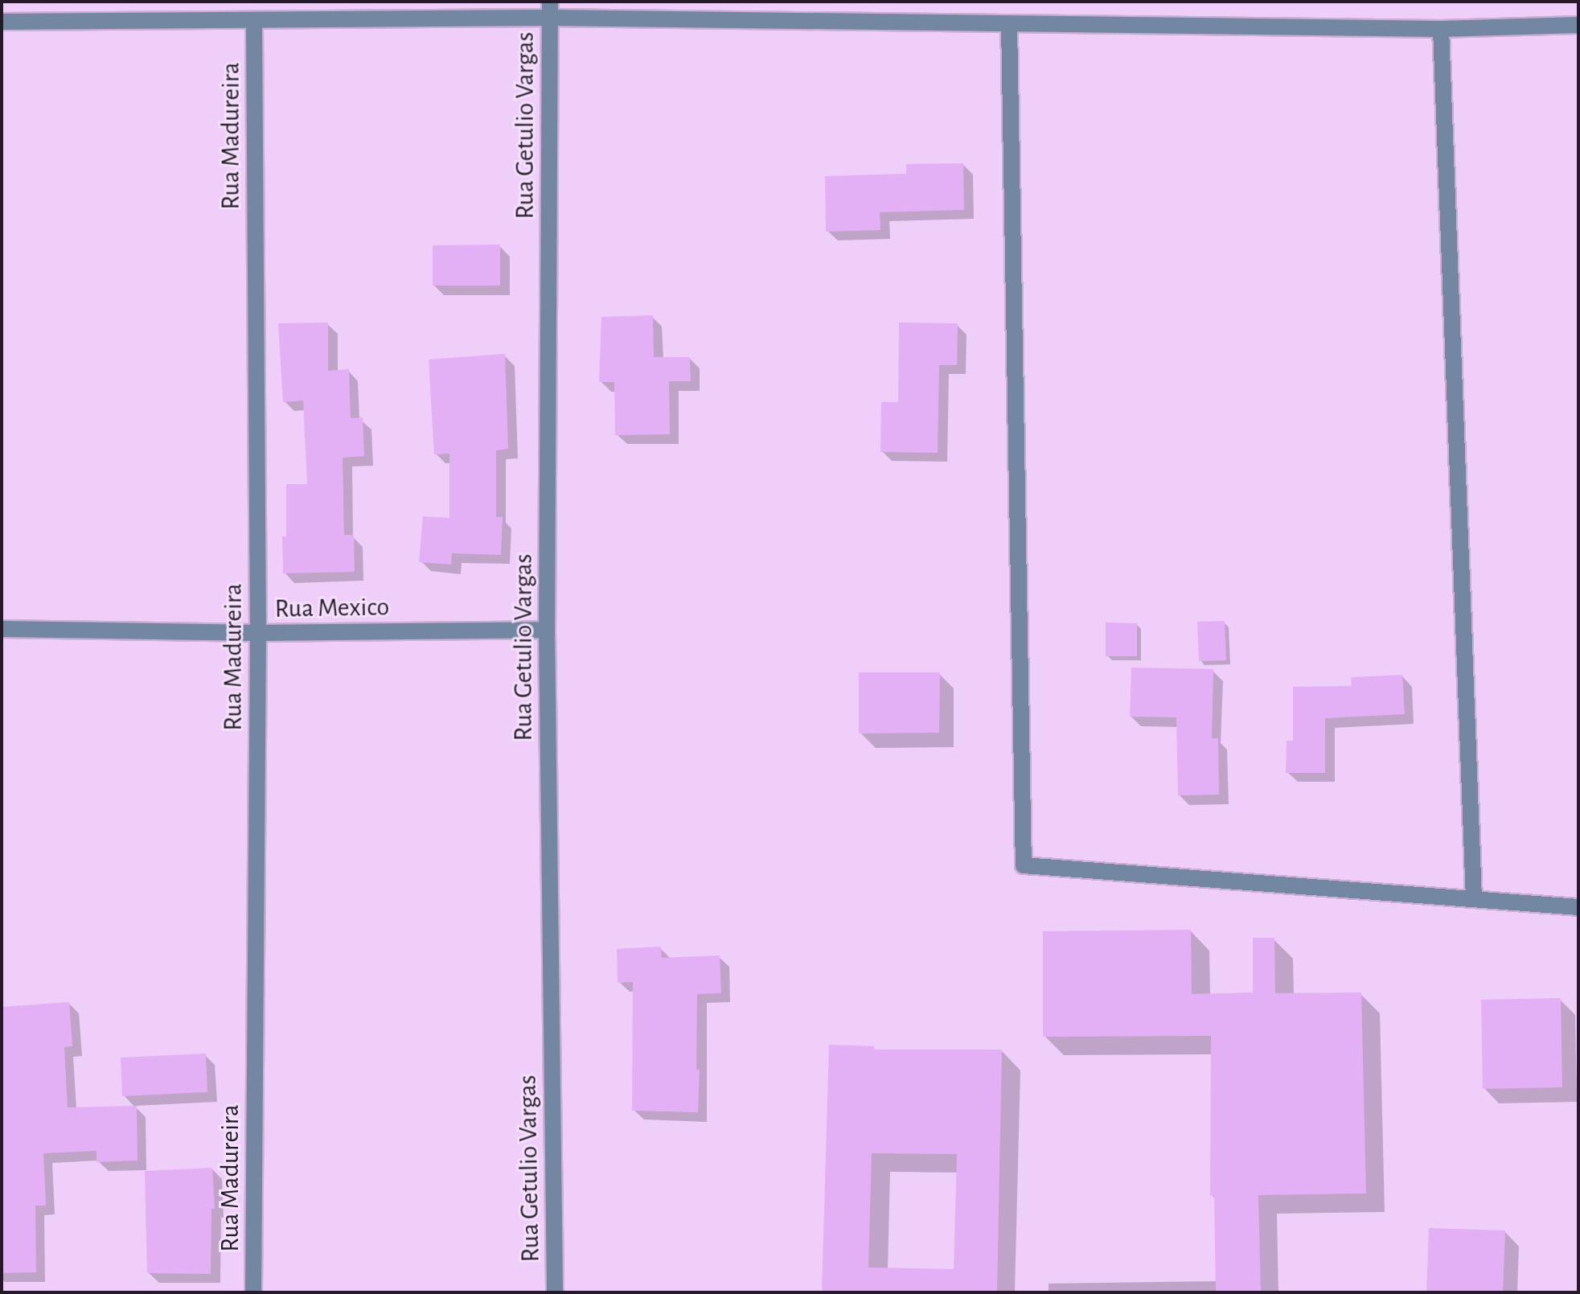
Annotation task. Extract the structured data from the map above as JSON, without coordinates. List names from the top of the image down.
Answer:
{
  "streets": {
    "street": ["Rua Getulio Vargas", "Rua Madureira", "Rua Mexico"]
  },
  "crossings": [
    ["Rua Getulio Vargas", "Rua Mexico"],
    ["Rua Madureira", "Rua Mexico"]
  ]
}
